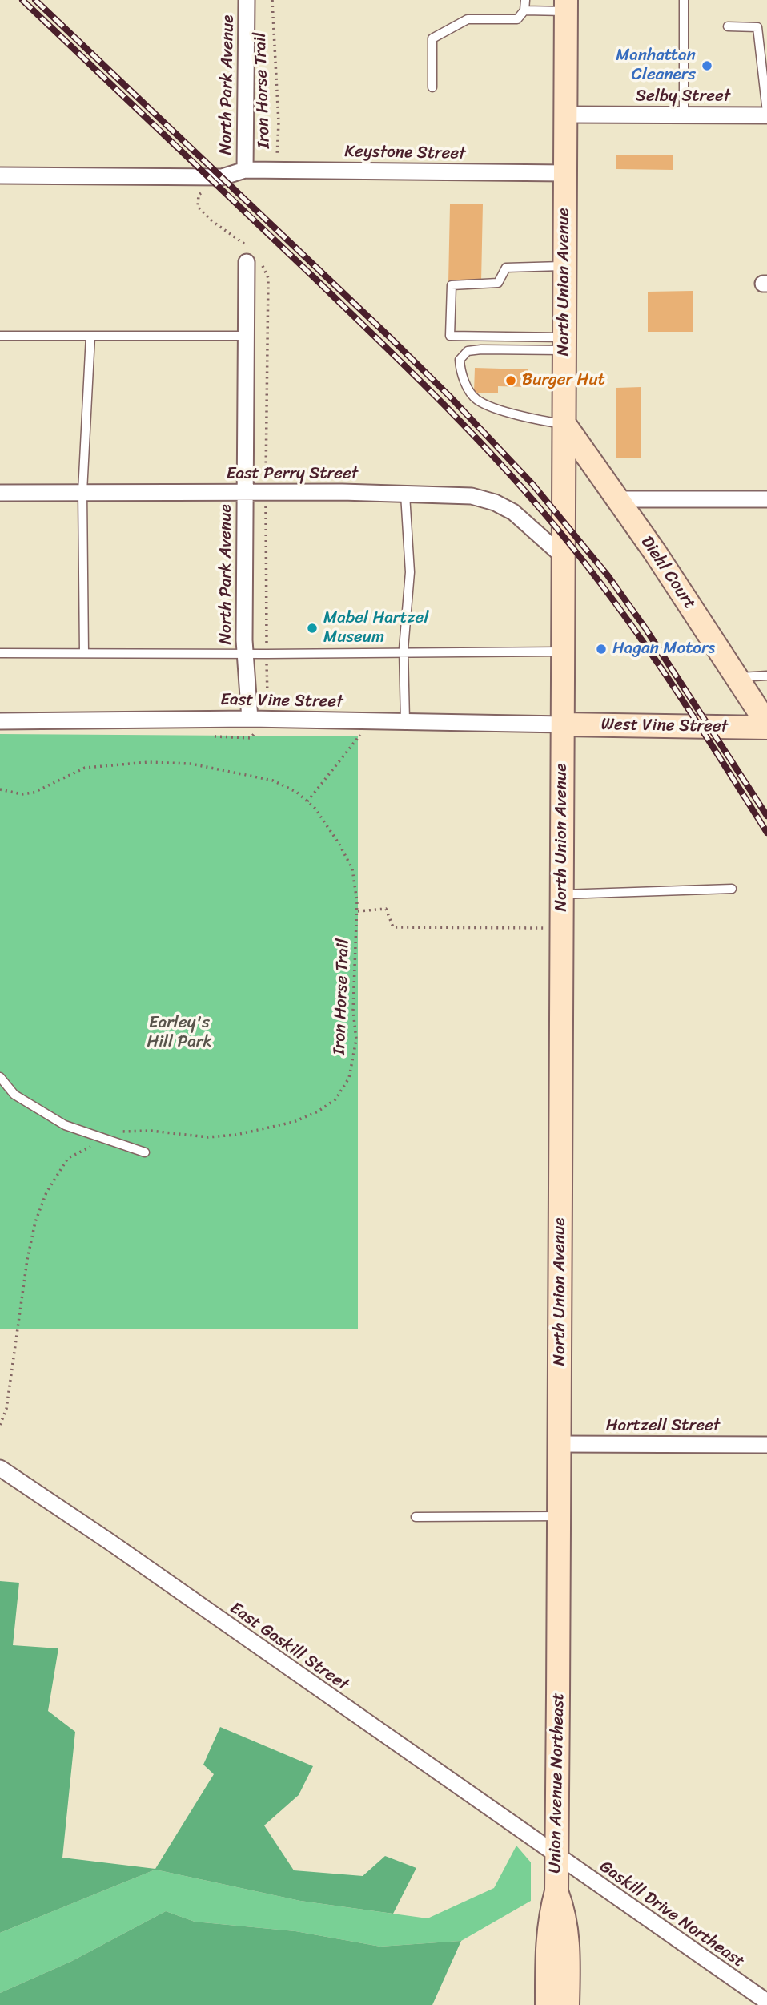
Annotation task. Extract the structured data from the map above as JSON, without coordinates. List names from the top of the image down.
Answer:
{
  "streets": {
    "main road": [
      "North Union Avenue",
      "Diehl Court",
      "West Vine Street",
      "Union Avenue Northeast"
    ],
    "street": [
      "North Park Avenue",
      "Selby Street",
      "Keystone Street",
      "East Perry Street",
      "East Vine Street",
      "Hartzell Street",
      "East Gaskill Street",
      "Gaskill Drive Northeast"
    ],
    "path": ["Iron Horse Trail"]
  },
  "crossings": [
    ["North Park Avenue", "Keystone Street"],
    ["North Park Avenue", "East Perry Street"],
    ["North Park Avenue", "East Vine Street"],
    ["Iron Horse Trail", "Keystone Street"],
    ["Selby Street", "North Union Avenue"],
    ["Keystone Street", "North Union Avenue"],
    ["North Union Avenue", "East Perry Street"],
    ["North Union Avenue", "Diehl Court"],
    ["North Union Avenue", "East Vine Street"],
    ["North Union Avenue", "West Vine Street"],
    ["North Union Avenue", "Hartzell Street"],
    ["North Union Avenue", "Union Avenue Northeast"],
    ["Diehl Court", "West Vine Street"],
    ["East Vine Street", "West Vine Street"],
    ["East Gaskill Street", "Union Avenue Northeast"],
    ["East Gaskill Street", "Gaskill Drive Northeast"],
    ["Union Avenue Northeast", "Gaskill Drive Northeast"]
  ],
  "parks": ["Earley's Hill Park"],
  "places": [
    "Manhattan Cleaners",
    "Burger Hut",
    "Mabel Hartzel Museum",
    "Hagan Motors"
  ]
}
